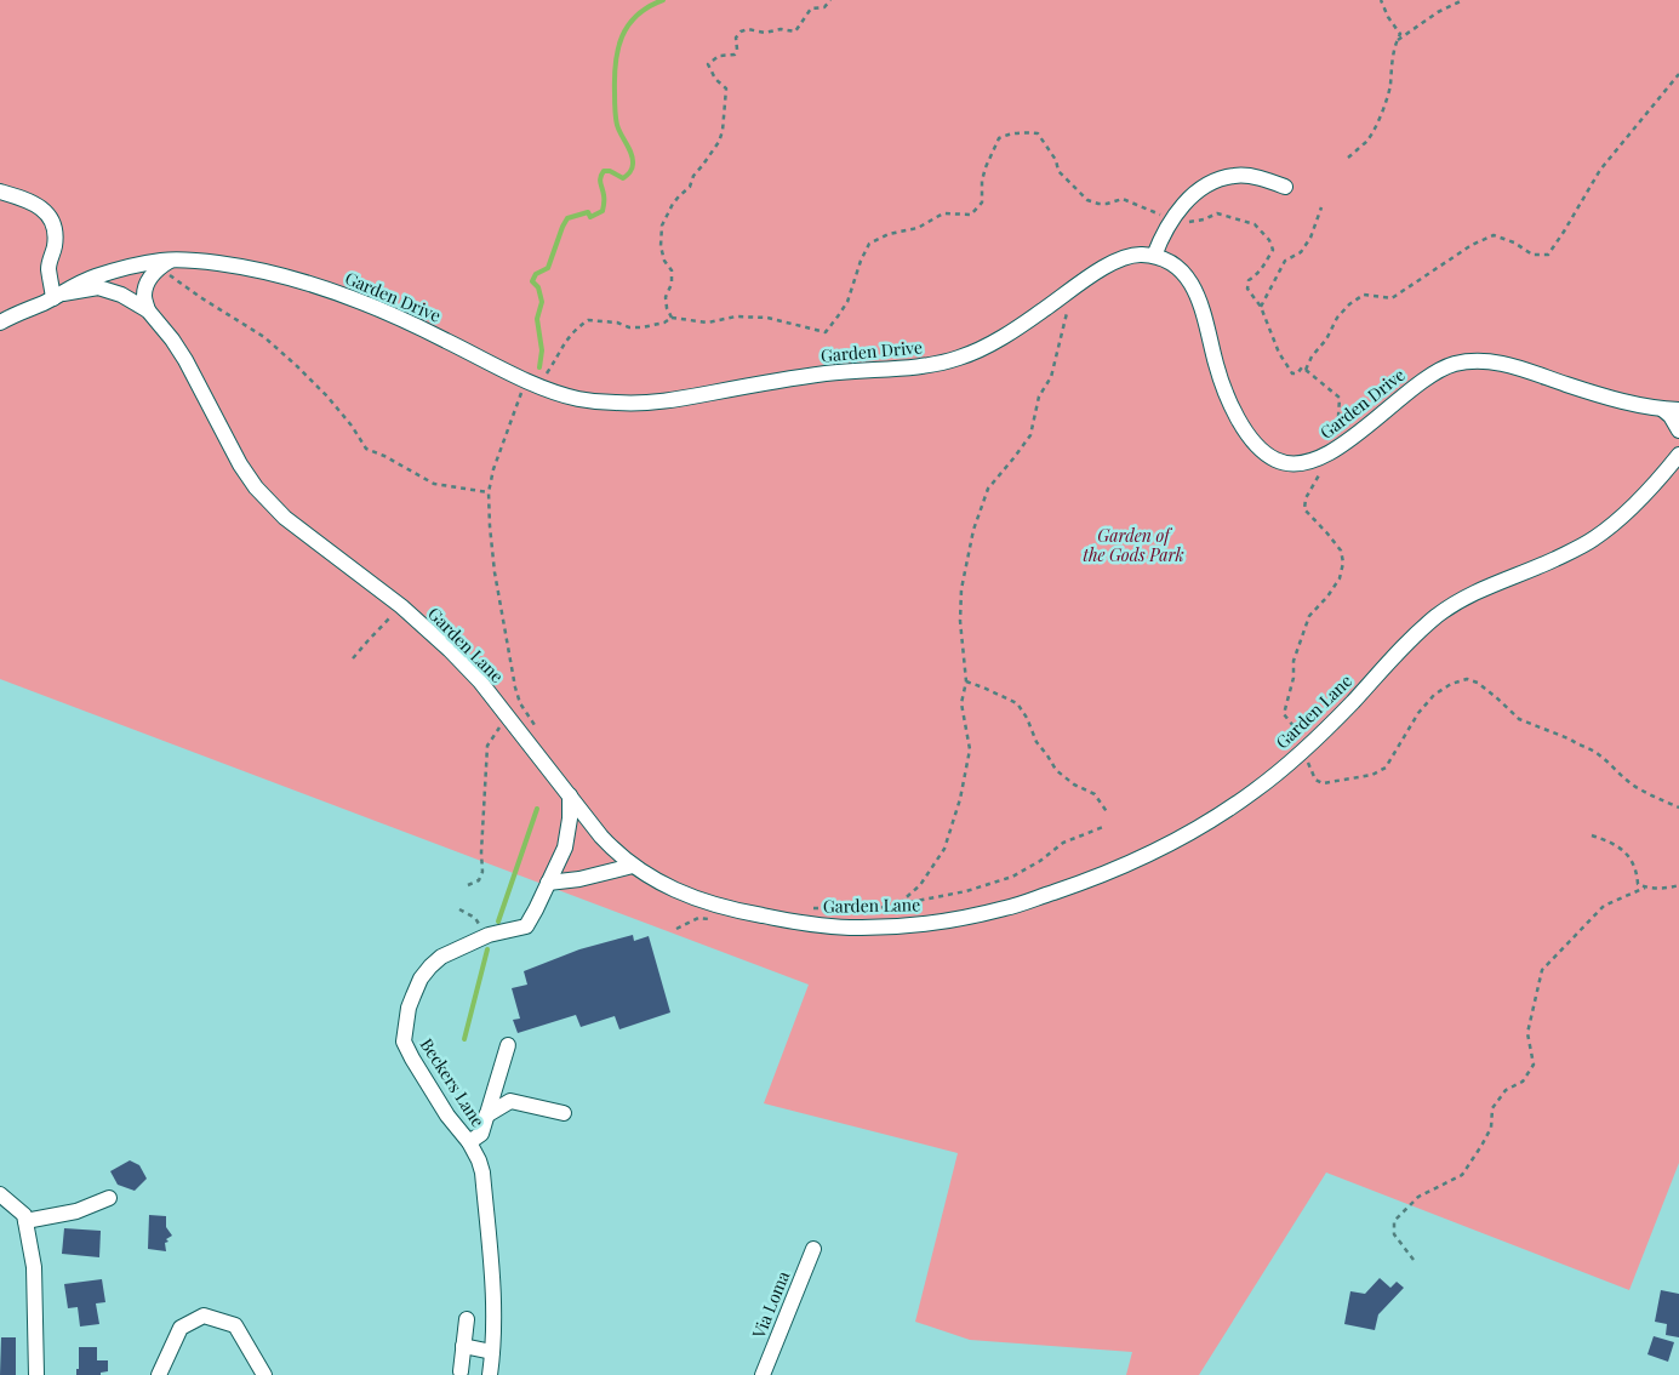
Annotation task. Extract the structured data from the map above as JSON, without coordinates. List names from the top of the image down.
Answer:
{
  "streets": {
    "street": [
      "Garden Drive",
      "Garden Lane",
      "Beckers Lane",
      "Via Loma"
    ]
  },
  "crossings": [
    ["Garden Drive", "Garden Lane"],
    ["Garden Lane", "Beckers Lane"]
  ],
  "parks": ["Garden of the Gods Park"]
}
